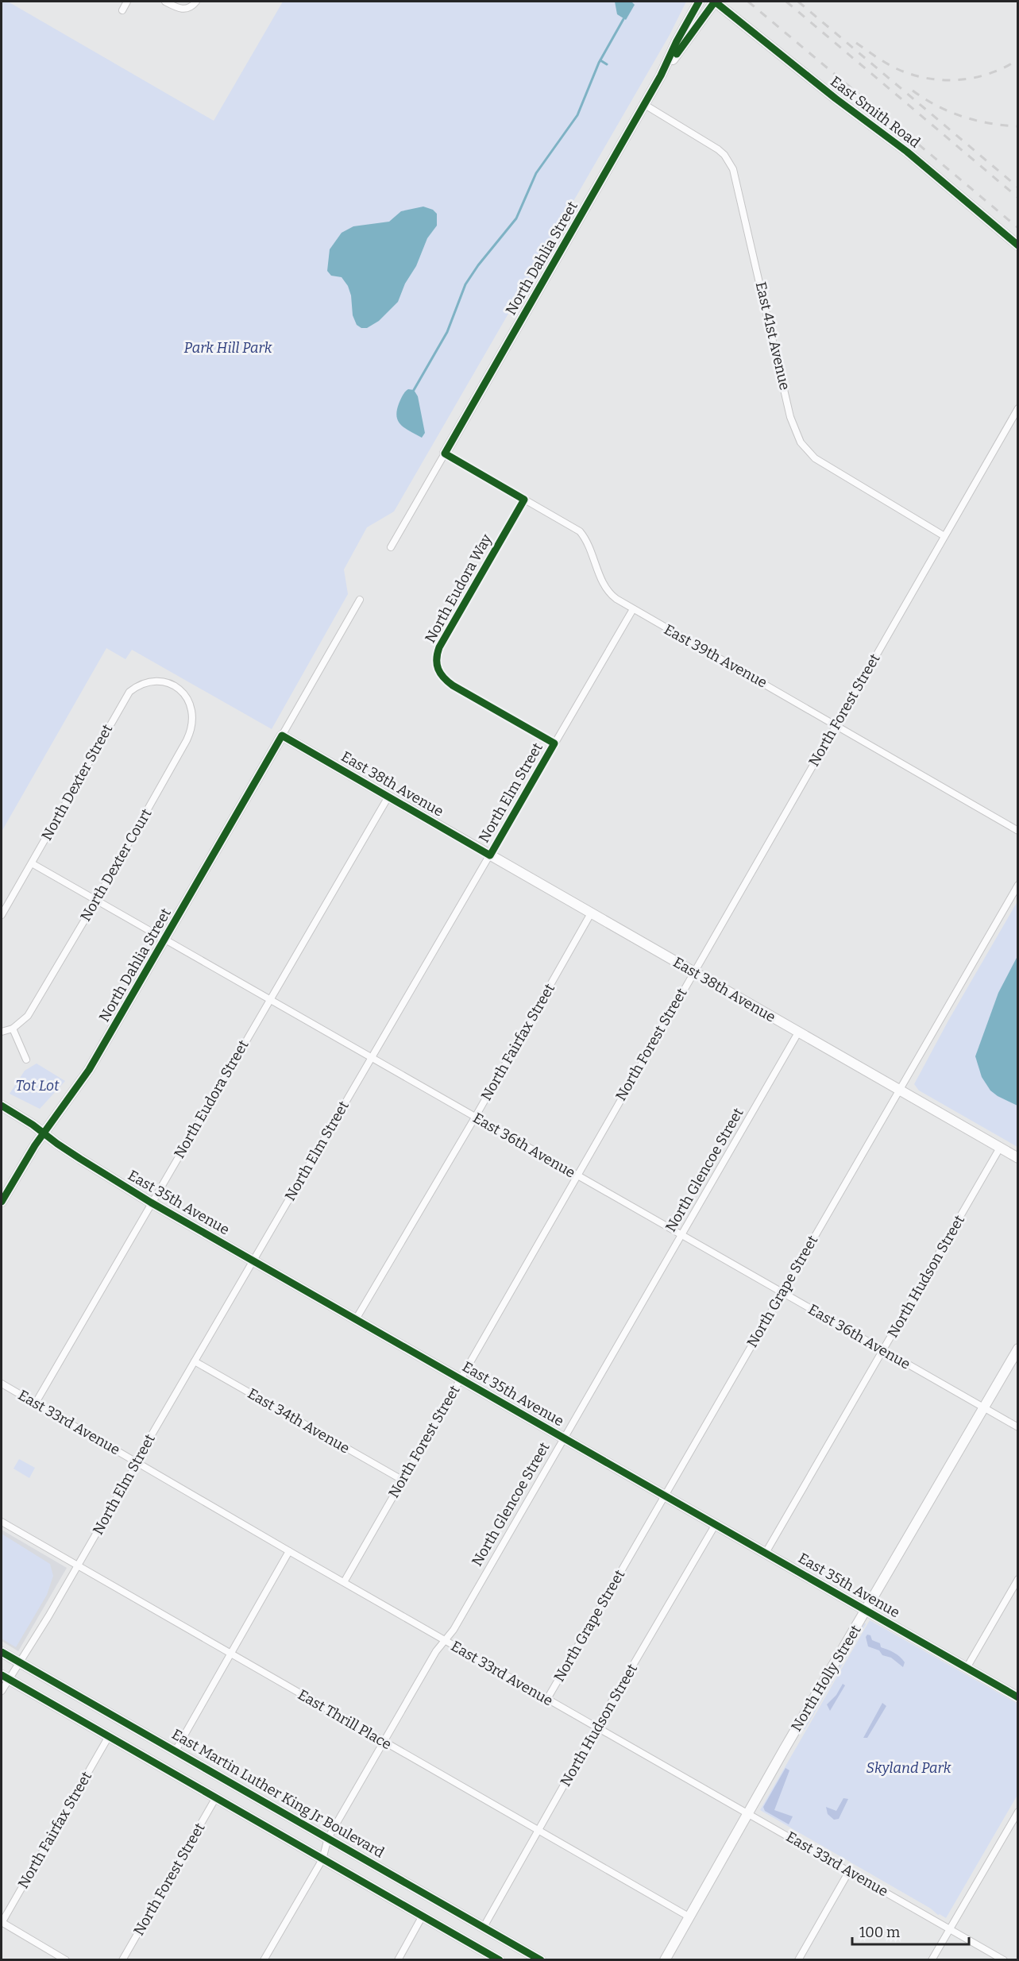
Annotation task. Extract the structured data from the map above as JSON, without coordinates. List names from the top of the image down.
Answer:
{
  "streets": {
    "street": [
      "East Smith Road",
      "North Dahlia Street",
      "East 41st Avenue",
      "North Eudora Way",
      "East 39th Avenue",
      "North Forest Street",
      "North Dexter Street",
      "East 38th Avenue",
      "North Elm Street",
      "North Dexter Court",
      "North Fairfax Street",
      "North Eudora Street",
      "East 36th Avenue",
      "North Glencoe Street",
      "East 35th Avenue",
      "North Hudson Street",
      "North Grape Street",
      "East 34th Avenue",
      "East 33rd Avenue",
      "North Holly Street",
      "East Thrill Place",
      "East Martin Luther King Jr Boulevard"
    ]
  },
  "crossings": [
    ["East Smith Road", "North Dahlia Street"],
    ["North Dahlia Street", "East 41st Avenue"],
    ["North Dahlia Street", "East 39th Avenue"],
    ["North Dahlia Street", "East 38th Avenue"],
    ["North Dahlia Street", "East 36th Avenue"],
    ["North Dahlia Street", "East 35th Avenue"],
    ["East 41st Avenue", "North Forest Street"],
    ["North Eudora Way", "East 39th Avenue"],
    ["North Eudora Way", "North Elm Street"],
    ["East 39th Avenue", "North Forest Street"],
    ["East 39th Avenue", "North Elm Street"],
    ["North Forest Street", "East 38th Avenue"],
    ["North Forest Street", "East 36th Avenue"],
    ["North Forest Street", "East 35th Avenue"],
    ["North Forest Street", "East 34th Avenue"],
    ["North Forest Street", "East 33rd Avenue"],
    ["North Dexter Street", "North Dexter Court"],
    ["North Dexter Street", "East 36th Avenue"],
    ["East 38th Avenue", "North Elm Street"],
    ["East 38th Avenue", "North Fairfax Street"],
    ["East 38th Avenue", "North Eudora Street"],
    ["East 38th Avenue", "North Glencoe Street"],
    ["East 38th Avenue", "North Hudson Street"],
    ["East 38th Avenue", "North Grape Street"],
    ["North Elm Street", "East 36th Avenue"],
    ["North Elm Street", "East 35th Avenue"],
    ["North Elm Street", "East 34th Avenue"],
    ["North Elm Street", "East 33rd Avenue"],
    ["North Elm Street", "East Thrill Place"],
    ["North Elm Street", "East Martin Luther King Jr Boulevard"],
    ["North Dexter Court", "East 36th Avenue"],
    ["North Fairfax Street", "East 36th Avenue"],
    ["North Fairfax Street", "East 35th Avenue"],
    ["North Eudora Street", "East 36th Avenue"],
    ["North Eudora Street", "East 35th Avenue"],
    ["North Eudora Street", "East 33rd Avenue"],
    ["East 36th Avenue", "North Glencoe Street"],
    ["East 36th Avenue", "North Hudson Street"],
    ["East 36th Avenue", "North Grape Street"],
    ["East 36th Avenue", "North Holly Street"],
    ["North Glencoe Street", "East 35th Avenue"],
    ["North Glencoe Street", "East 33rd Avenue"],
    ["North Glencoe Street", "East Thrill Place"],
    ["North Glencoe Street", "East Martin Luther King Jr Boulevard"],
    ["East 35th Avenue", "North Hudson Street"],
    ["East 35th Avenue", "North Grape Street"],
    ["East 35th Avenue", "North Holly Street"],
    ["North Hudson Street", "East 33rd Avenue"],
    ["North Hudson Street", "East Thrill Place"],
    ["North Hudson Street", "East Martin Luther King Jr Boulevard"],
    ["North Grape Street", "East 33rd Avenue"],
    ["East 33rd Avenue", "North Holly Street"],
    ["North Holly Street", "East Thrill Place"]
  ],
  "parks": ["Park Hill Park", "Tot Lot", "Skyland Park"],
  "scale_bar": "100 m"
}
